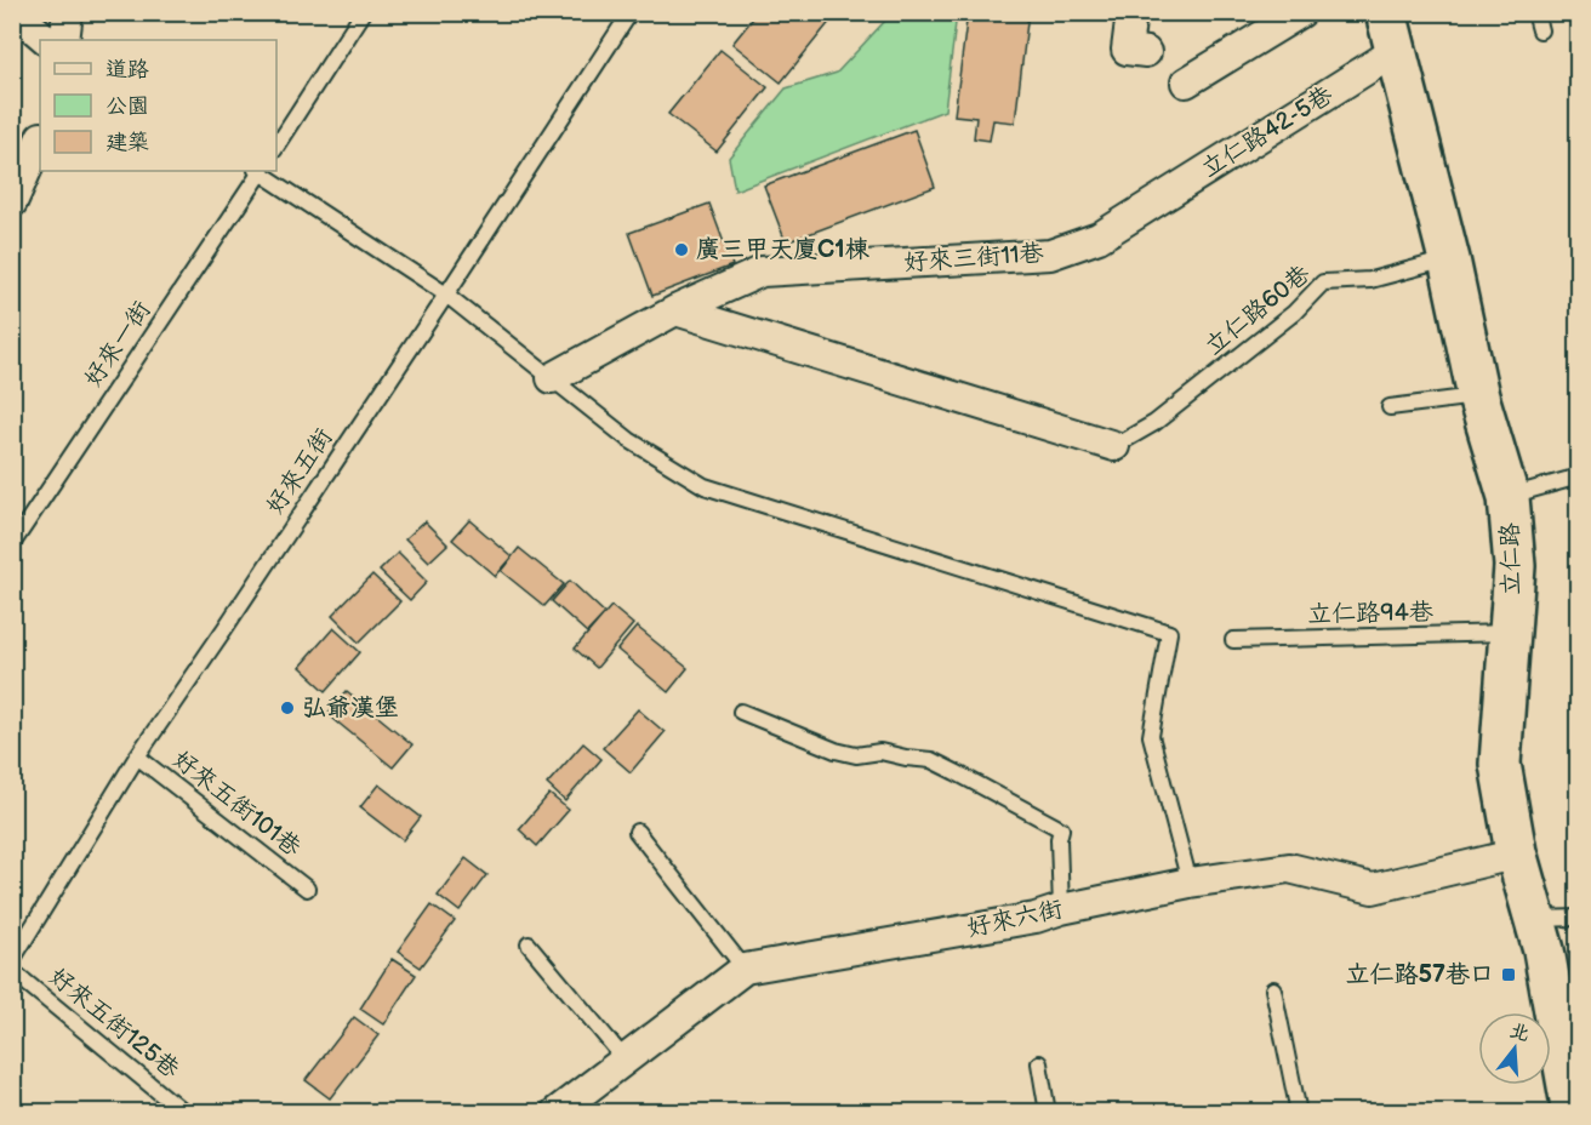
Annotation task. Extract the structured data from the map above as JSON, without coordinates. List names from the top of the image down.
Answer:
{
  "streets": {
    "street": [
      "立仁路42-5巷",
      "好來三街11巷",
      "立仁路",
      "好來六街"
    ],
    "lane": [
      "立仁路60巷",
      "好來一街",
      "好來五街",
      "立仁路94巷",
      "好來五街101巷",
      "好來五街125巷"
    ]
  },
  "crossings": [
    ["立仁路42-5巷", "好來三街11巷"],
    ["立仁路42-5巷", "立仁路"],
    ["立仁路60巷", "立仁路"],
    ["好來五街", "好來五街101巷"],
    ["立仁路", "立仁路94巷"],
    ["立仁路", "好來六街"]
  ],
  "places": {
    "other": ["廣三甲天廈C1棟", "弘爺漢堡"],
    "transit": ["立仁路57巷口"]
  },
  "legend": ["道路", "公園", "建築"],
  "north": "top"
}
